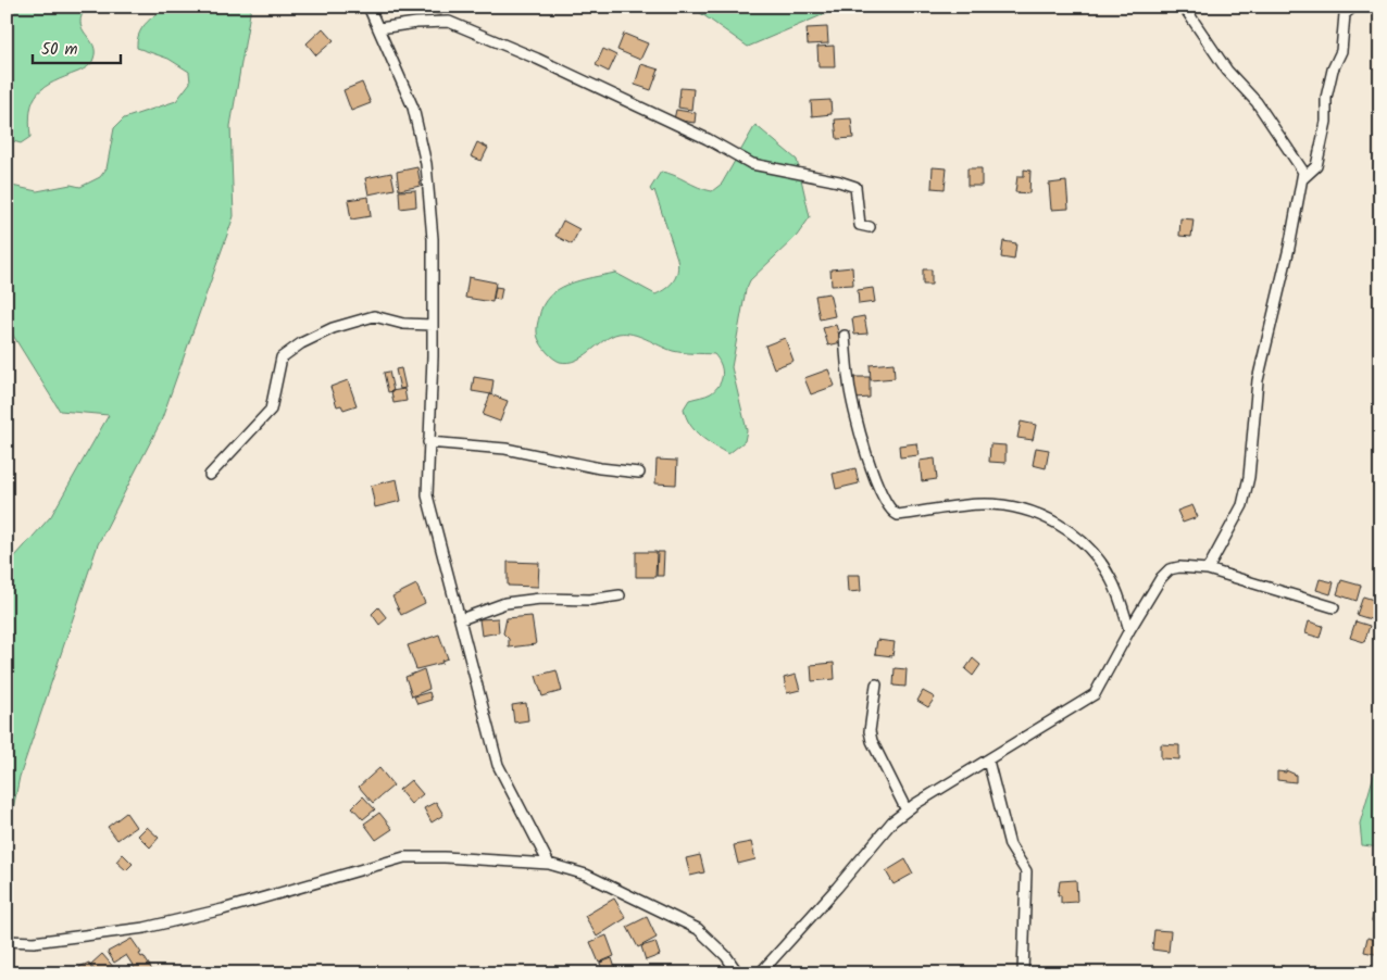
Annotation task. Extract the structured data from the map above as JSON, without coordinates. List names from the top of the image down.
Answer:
{
  "scale_bar": "50 m"
}
